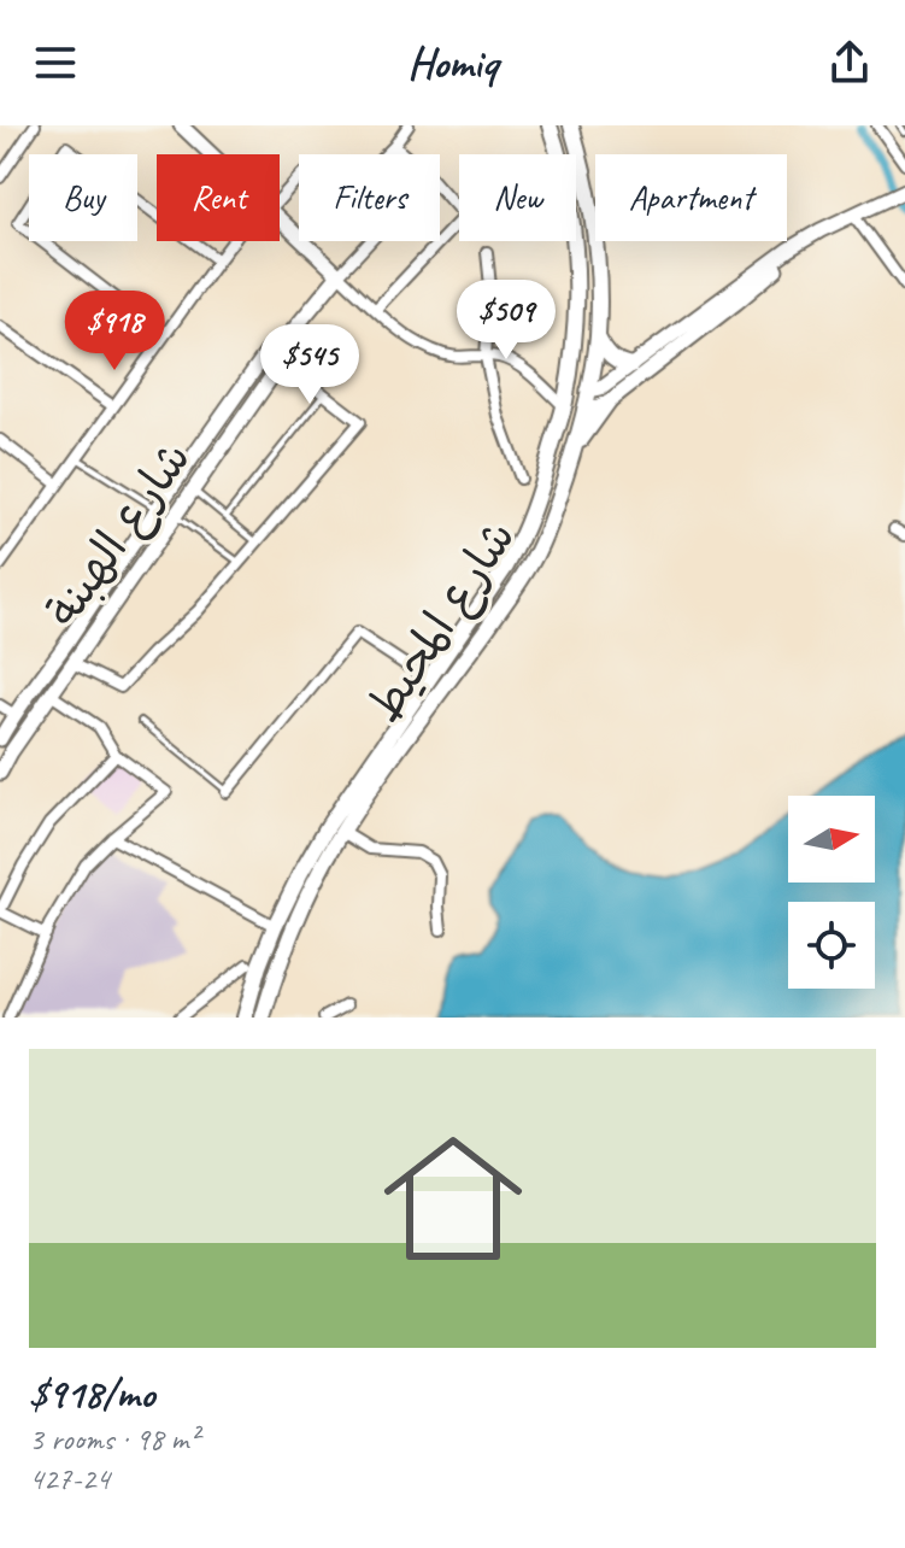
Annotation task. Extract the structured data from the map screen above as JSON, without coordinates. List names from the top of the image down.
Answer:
{
  "streets": {
    "main road": ["شارع المحيط"],
    "street": ["شارع الهبنة"]
  },
  "north": "right",
  "page": {
    "header": "Homiq",
    "chip": [
      "Buy",
      "Rent",
      "Filters",
      "New",
      "Apartment"
    ],
    "price": ["$509", "$918", "$545"],
    "list": [
      {
        "name": "$918/mo",
        "note": "3 rooms · 98 m² · 427-24"
      }
    ]
  }
}
